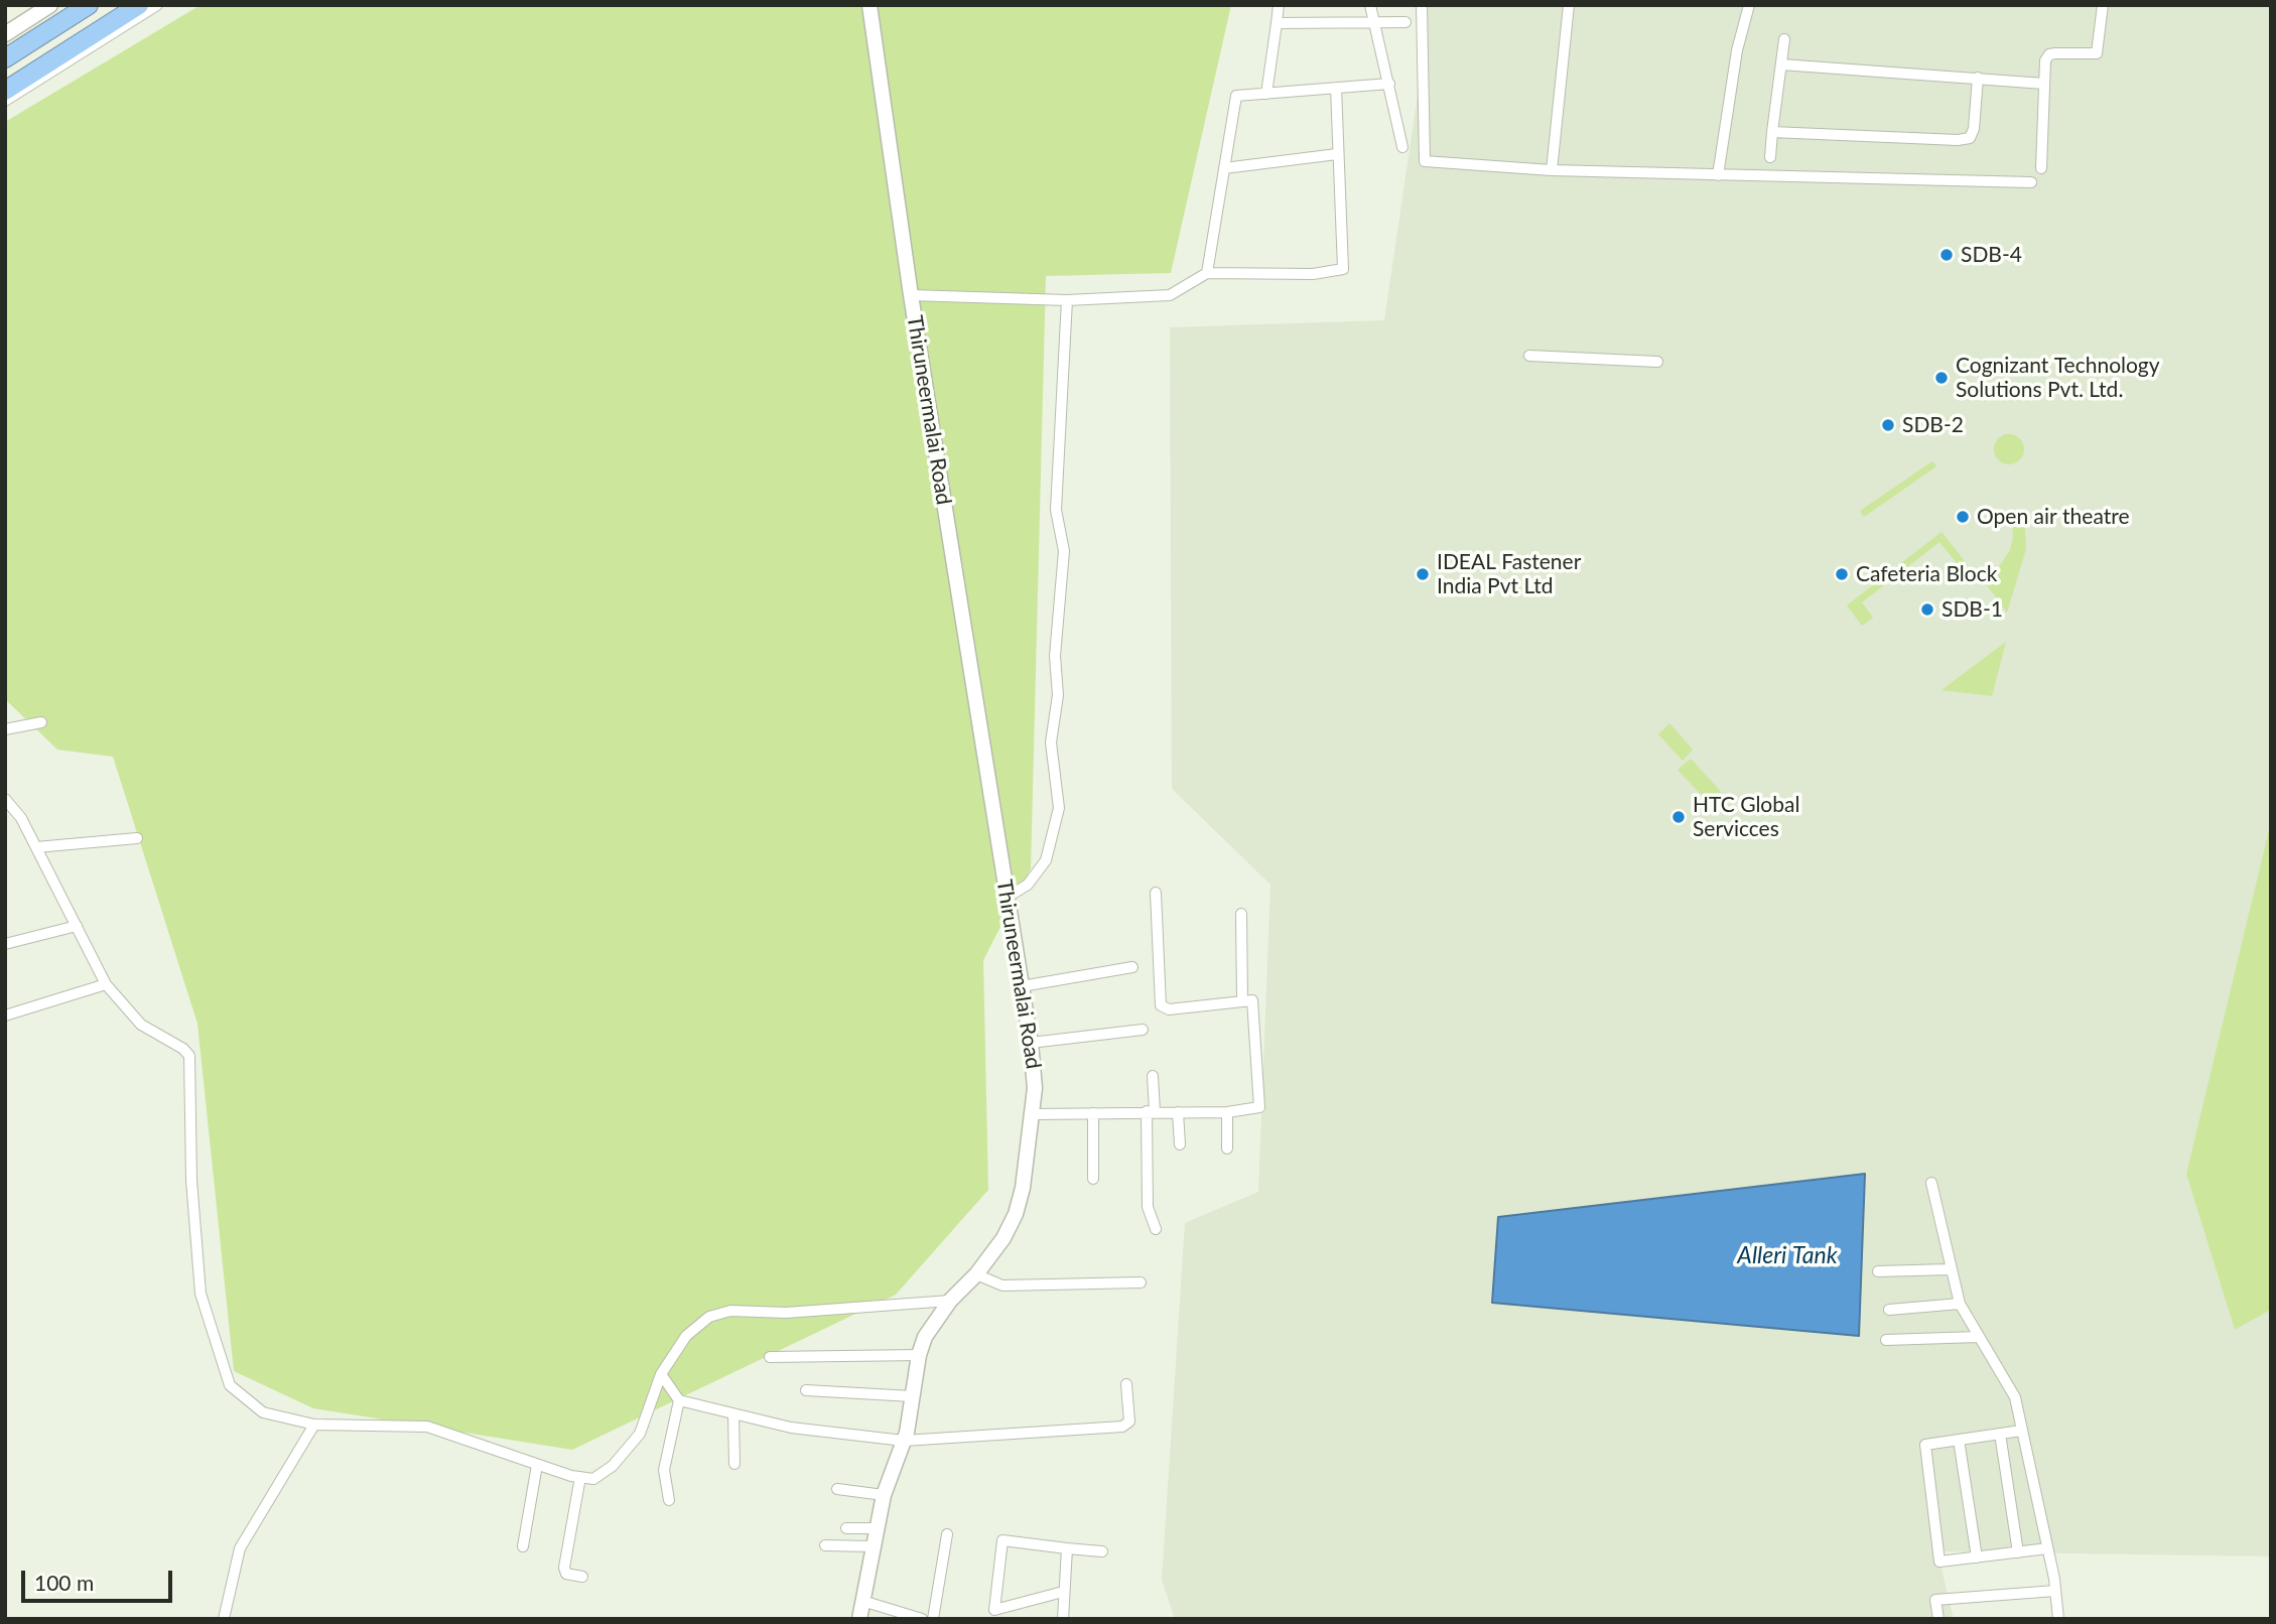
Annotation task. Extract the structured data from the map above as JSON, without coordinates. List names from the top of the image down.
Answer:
{
  "streets": {
    "street": ["Thiruneermalai Road"]
  },
  "water": ["Alleri Tank"],
  "places": [
    "SDB-4",
    "Cognizant Technology Solutions Pvt. Ltd.",
    "SDB-2",
    "Open air theatre",
    "IDEAL Fastener India Pvt Ltd",
    "Cafeteria Block",
    "SDB-1",
    "HTC Global Servicces"
  ],
  "scale_bar": "100 m"
}
